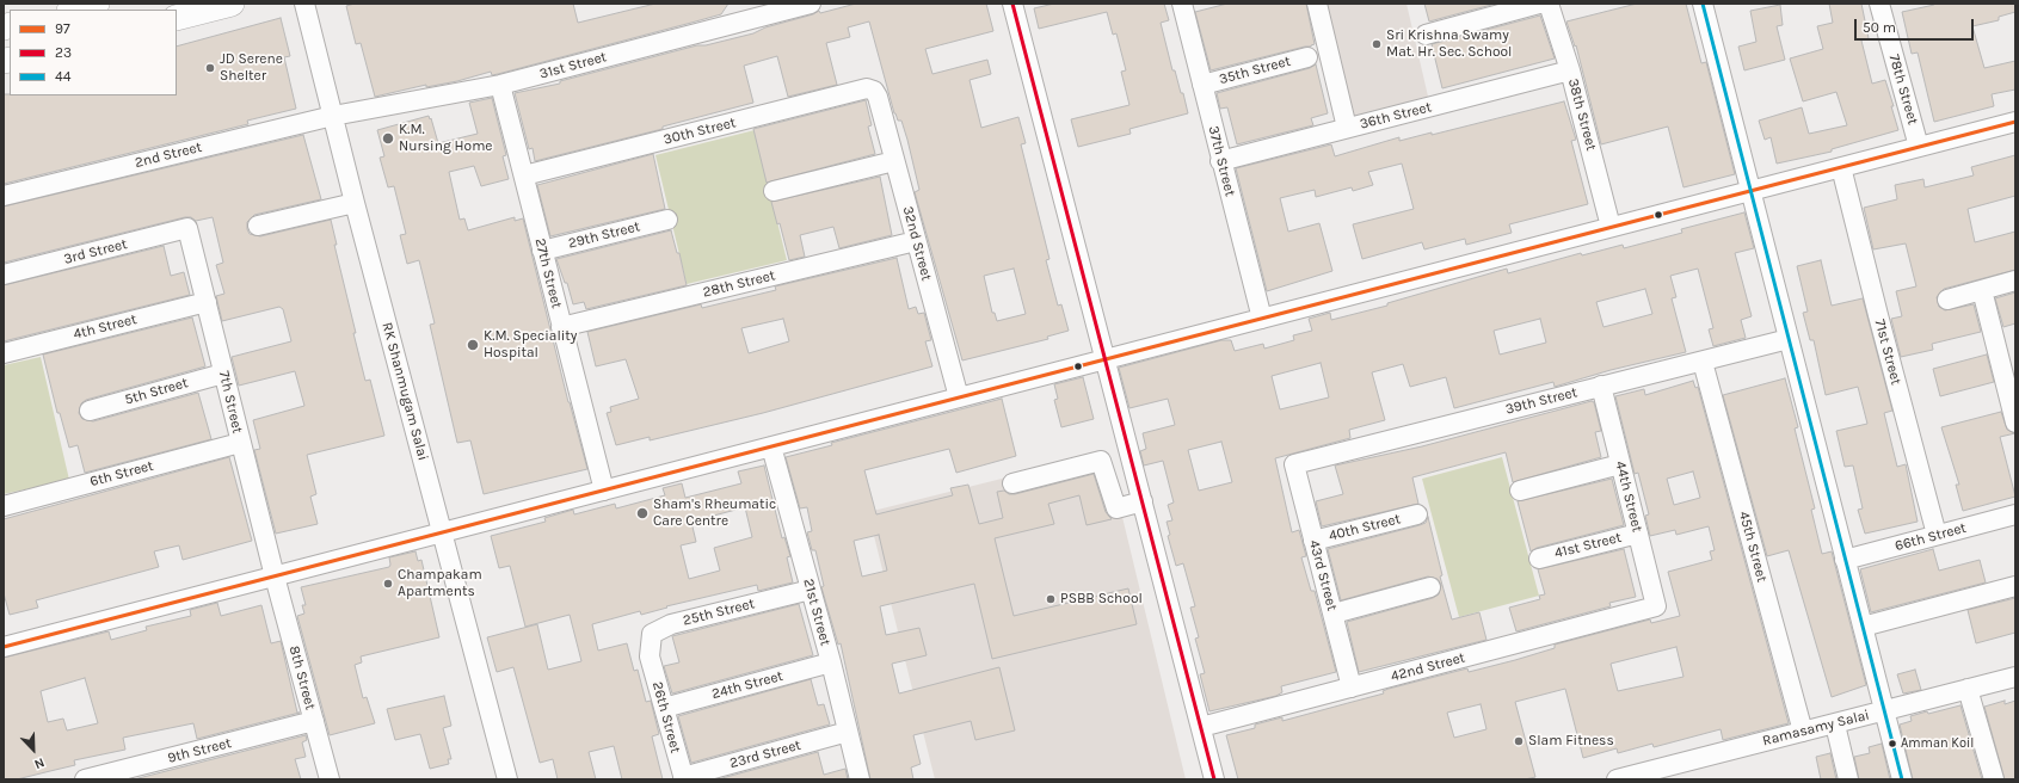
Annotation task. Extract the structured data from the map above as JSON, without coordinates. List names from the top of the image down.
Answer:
{
  "streets": {
    "street": [
      "31st Street",
      "35th Street",
      "78th Street",
      "38th Street",
      "36th Street",
      "30th Street",
      "2nd Street",
      "37th Street",
      "29th Street",
      "32nd Street",
      "3rd Street",
      "27th Street",
      "28th Street",
      "4th Street",
      "71st Street",
      "5th Street",
      "RK Shanmugam Salai",
      "39th Street",
      "7th Street",
      "6th Street",
      "44th Street",
      "40th Street",
      "66th Street",
      "41st Street",
      "45th Street",
      "43rd Street",
      "25th Street",
      "21st Street",
      "42nd Street",
      "8th Street",
      "24th Street",
      "26th Street",
      "Ramasamy Salai",
      "9th Street",
      "23rd Street"
    ]
  },
  "crossings": [
    ["31st Street", "2nd Street"],
    ["31st Street", "27th Street"],
    ["31st Street", "RK Shanmugam Salai"],
    ["35th Street", "37th Street"],
    ["38th Street", "36th Street"],
    ["36th Street", "37th Street"],
    ["30th Street", "32nd Street"],
    ["30th Street", "27th Street"],
    ["2nd Street", "RK Shanmugam Salai"],
    ["29th Street", "27th Street"],
    ["32nd Street", "28th Street"],
    ["3rd Street", "7th Street"],
    ["27th Street", "28th Street"],
    ["4th Street", "7th Street"],
    ["71st Street", "66th Street"],
    ["5th Street", "7th Street"],
    ["39th Street", "44th Street"],
    ["39th Street", "45th Street"],
    ["39th Street", "43rd Street"],
    ["7th Street", "6th Street"],
    ["7th Street", "8th Street"],
    ["44th Street", "41st Street"],
    ["44th Street", "42nd Street"],
    ["40th Street", "43rd Street"],
    ["45th Street", "Ramasamy Salai"],
    ["43rd Street", "42nd Street"],
    ["25th Street", "21st Street"],
    ["25th Street", "26th Street"],
    ["21st Street", "24th Street"],
    ["21st Street", "23rd Street"],
    ["8th Street", "9th Street"],
    ["24th Street", "26th Street"],
    ["26th Street", "23rd Street"]
  ],
  "places": [
    "Sri Krishna Swamy Mat. Hr. Sec. School",
    "JD Serene Shelter",
    "K.M. Nursing Home",
    "K.M. Speciality Hospital",
    "Sham's Rheumatic Care Centre",
    "Champakam Apartments",
    "PSBB School",
    "Slam Fitness",
    "Amman Koil"
  ],
  "lines": ["transit line 23", "transit line 44", "transit line 97"],
  "legend": ["97", "23", "44"],
  "scale_bar": "50 m",
  "north": "bottom right"
}
